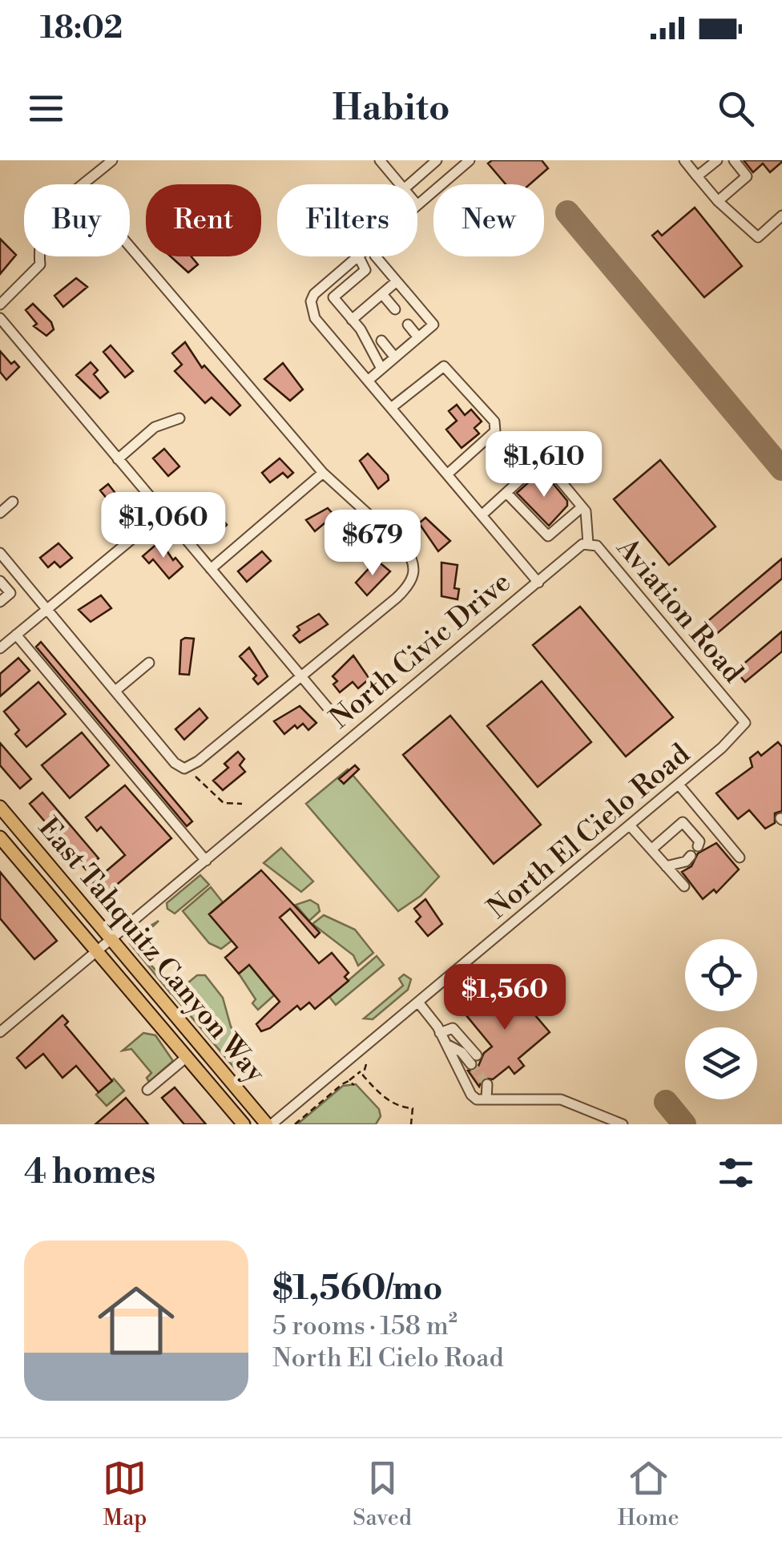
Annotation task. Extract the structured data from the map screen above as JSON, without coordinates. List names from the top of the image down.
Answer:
{
  "streets": {
    "main road": ["East Tahquitz Canyon Way"],
    "street": ["Aviation Road", "North Civic Drive", "North El Cielo Road"]
  },
  "crossings": [
    ["Aviation Road", "North Civic Drive"],
    ["Aviation Road", "North El Cielo Road"],
    ["North Civic Drive", "East Tahquitz Canyon Way"],
    ["North El Cielo Road", "East Tahquitz Canyon Way"]
  ],
  "page": {
    "status": "18:02",
    "header": "Habito",
    "chip": [
      "Buy",
      "Rent",
      "Filters",
      "New"
    ],
    "price": [
      "$1,610",
      "$1,060",
      "$679",
      "$1,560"
    ],
    "heading": "4 homes",
    "list": [
      {
        "name": "$1,560/mo",
        "note": "5 rooms · 158 m² · North El Cielo Road"
      }
    ],
    "tabs": ["Map", "Saved", "Home"]
  }
}
